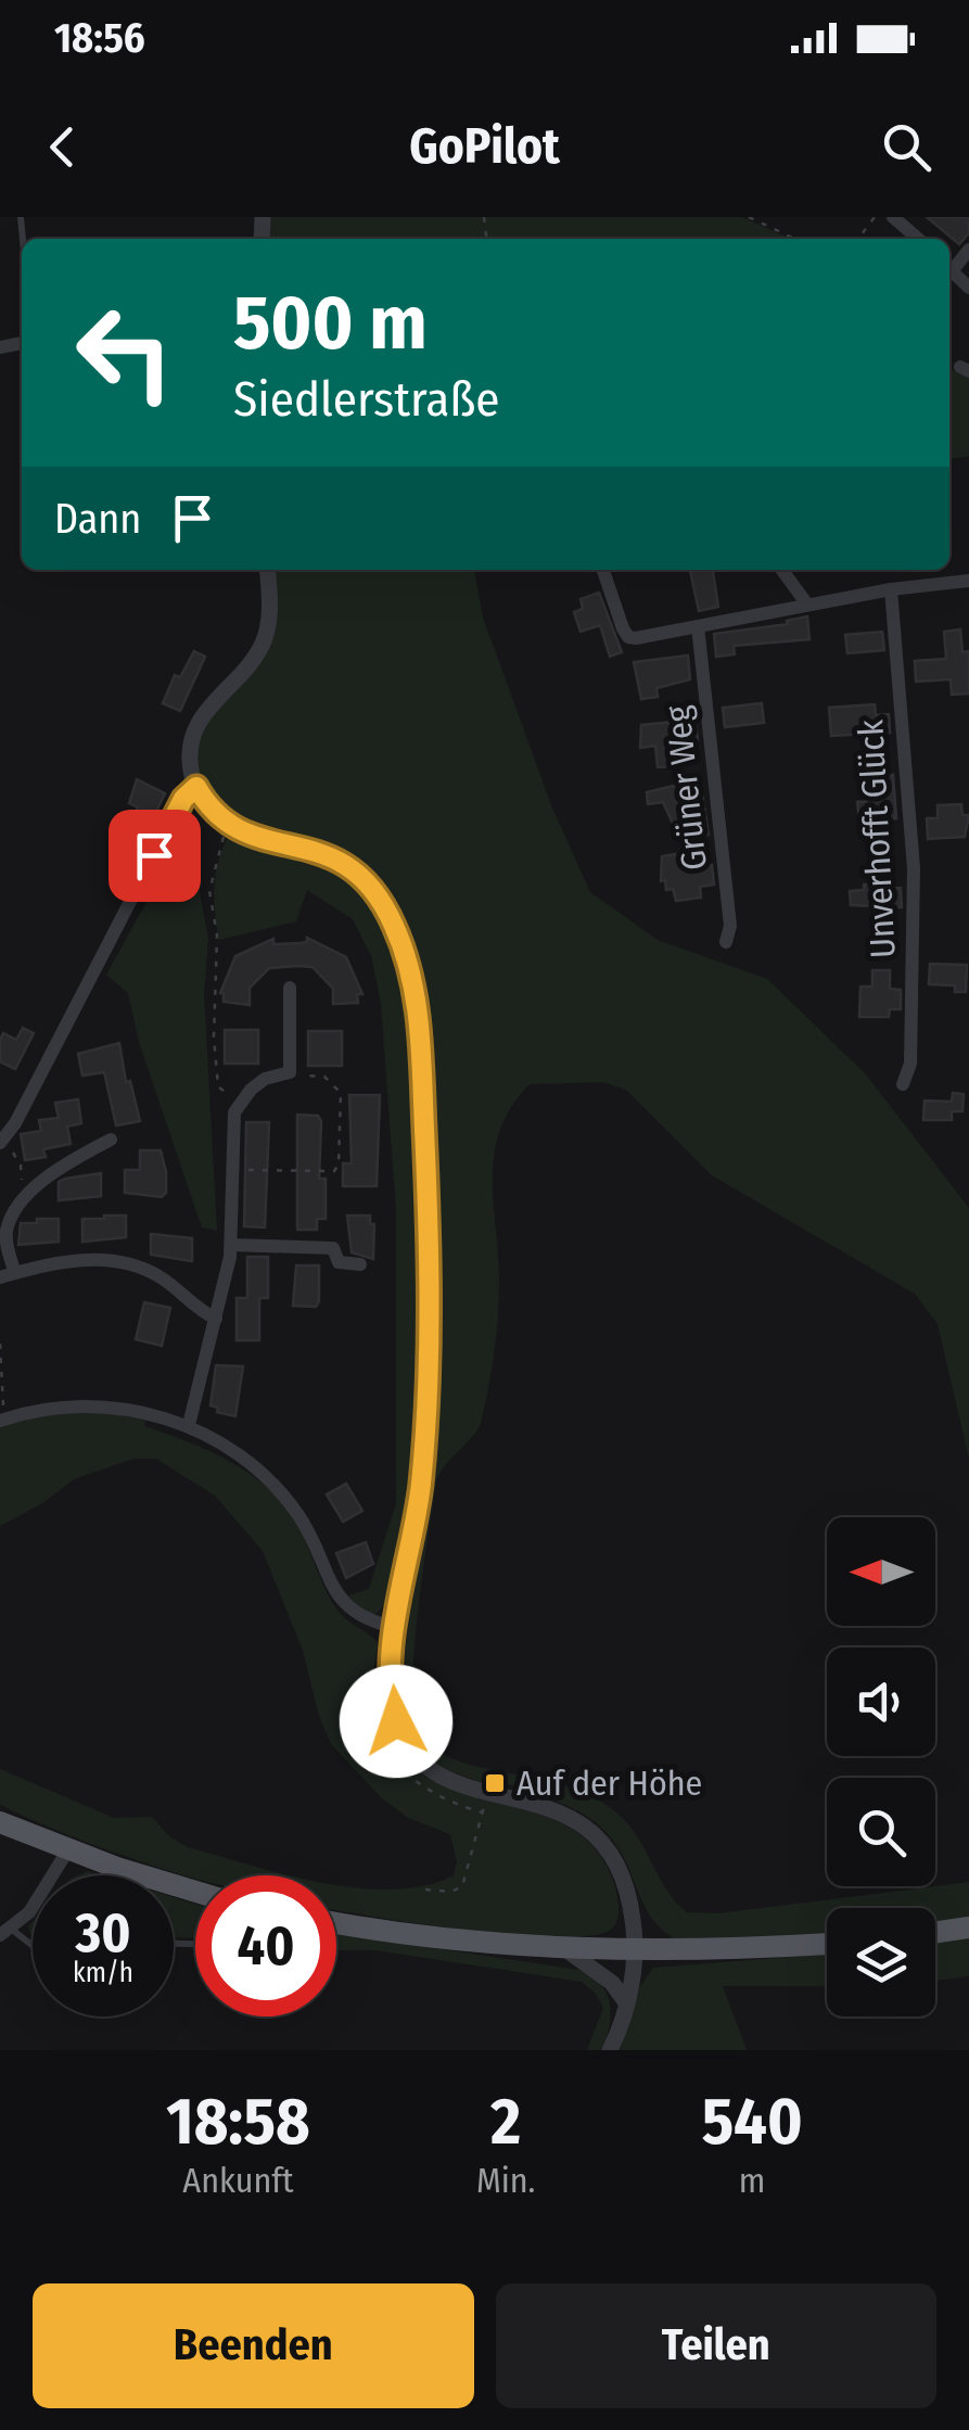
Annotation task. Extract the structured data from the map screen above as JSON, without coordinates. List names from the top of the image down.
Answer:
{
  "streets": {
    "street": ["Grüner Weg", "Unverhofft Glück"]
  },
  "places": {
    "transit": ["Auf der Höhe"]
  },
  "north": "left",
  "page": {
    "status": "18:56",
    "header": "GoPilot",
    "turn": ["500 m", "Siedlerstraße"],
    "then": "Dann",
    "speed": "30 km/h",
    "limit": "40",
    "eta": [
      "18:58",
      "Ankunft",
      "2",
      "Min.",
      "540",
      "m"
    ],
    "buttons": ["Beenden", "Teilen"]
  }
}
